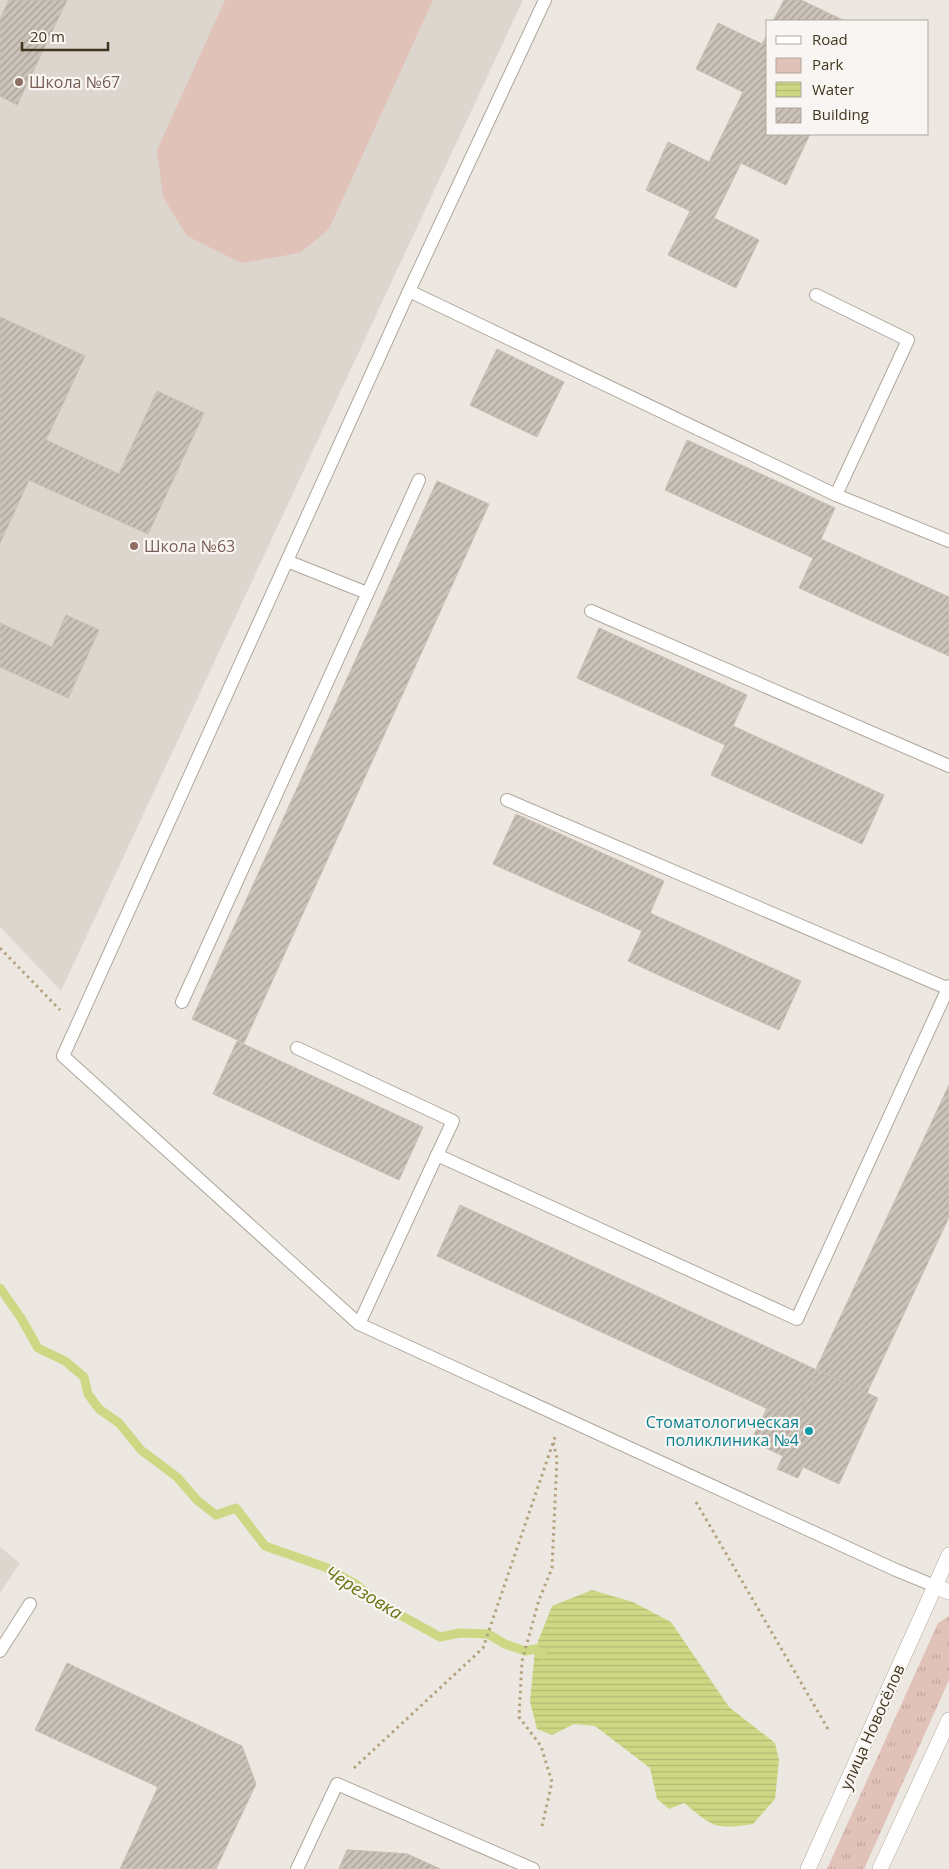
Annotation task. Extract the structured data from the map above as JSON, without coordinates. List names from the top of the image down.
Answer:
{
  "streets": {
    "main road": ["улица Новосёлов"]
  },
  "water": ["Черезовка"],
  "places": ["Школа №67", "Школа №63", "Стоматологическая поликлиника №4"],
  "legend": [
    "Road",
    "Park",
    "Water",
    "Building"
  ],
  "scale_bar": "20 m"
}
